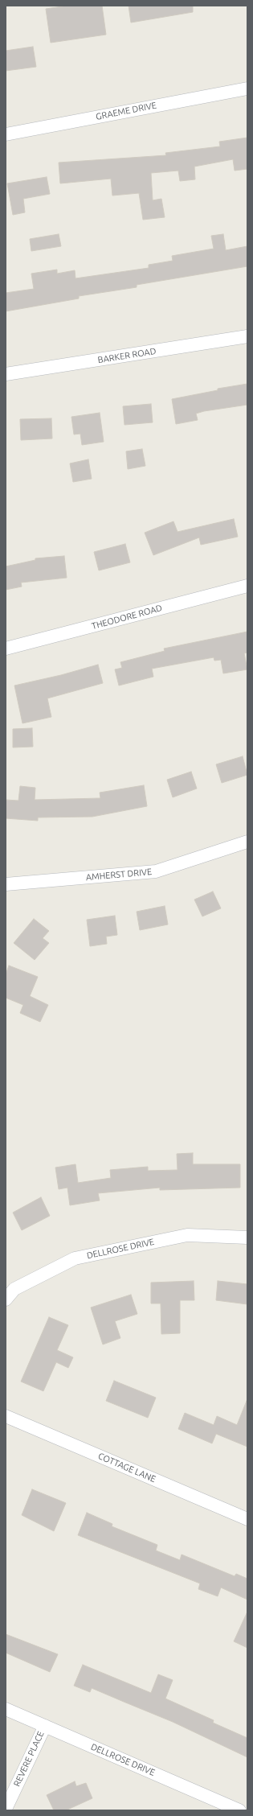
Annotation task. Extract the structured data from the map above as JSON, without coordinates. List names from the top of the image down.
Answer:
{
  "streets": {
    "street": [
      "GRAEME DRIVE",
      "BARKER ROAD",
      "THEODORE ROAD",
      "AMHERST DRIVE",
      "DELLROSE DRIVE",
      "COTTAGE LANE",
      "REVERE PLACE"
    ]
  },
  "crossings": [
    ["DELLROSE DRIVE", "REVERE PLACE"]
  ]
}
